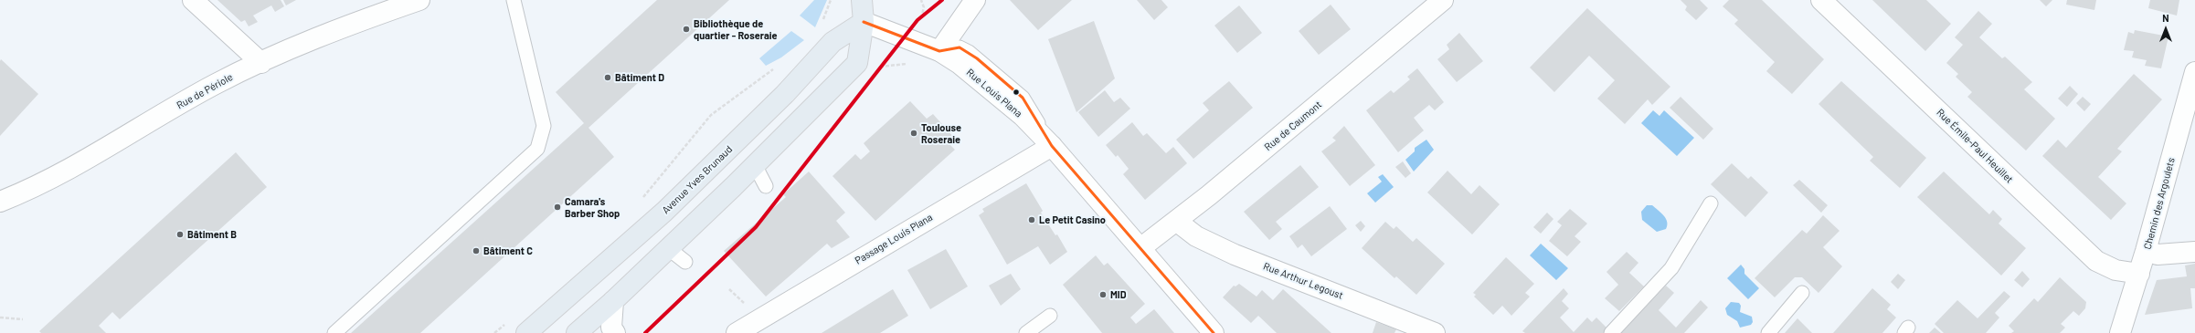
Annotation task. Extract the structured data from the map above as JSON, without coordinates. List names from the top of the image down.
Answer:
{
  "streets": {
    "main road": ["Avenue Yves Brunaud"],
    "street": [
      "Rue de Périole",
      "Rue Louis Plana",
      "Rue de Caumont",
      "Rue Émile-Paul Heuillet",
      "Chemin des Argoulets",
      "Passage Louis Plana",
      "Rue Arthur Legoust"
    ]
  },
  "crossings": [
    ["Rue Louis Plana", "Rue de Caumont"],
    ["Rue Louis Plana", "Avenue Yves Brunaud"],
    ["Rue Louis Plana", "Passage Louis Plana"],
    ["Rue de Caumont", "Rue Arthur Legoust"],
    ["Rue Émile-Paul Heuillet", "Chemin des Argoulets"]
  ],
  "places": [
    "Bibliothèque de quartier - Roseraie",
    "Bâtiment D",
    "Toulouse Roseraie",
    "Camara's Barber Shop",
    "Le Petit Casino",
    "Bâtiment B",
    "Bâtiment C",
    "MID"
  ],
  "north": "top"
}
